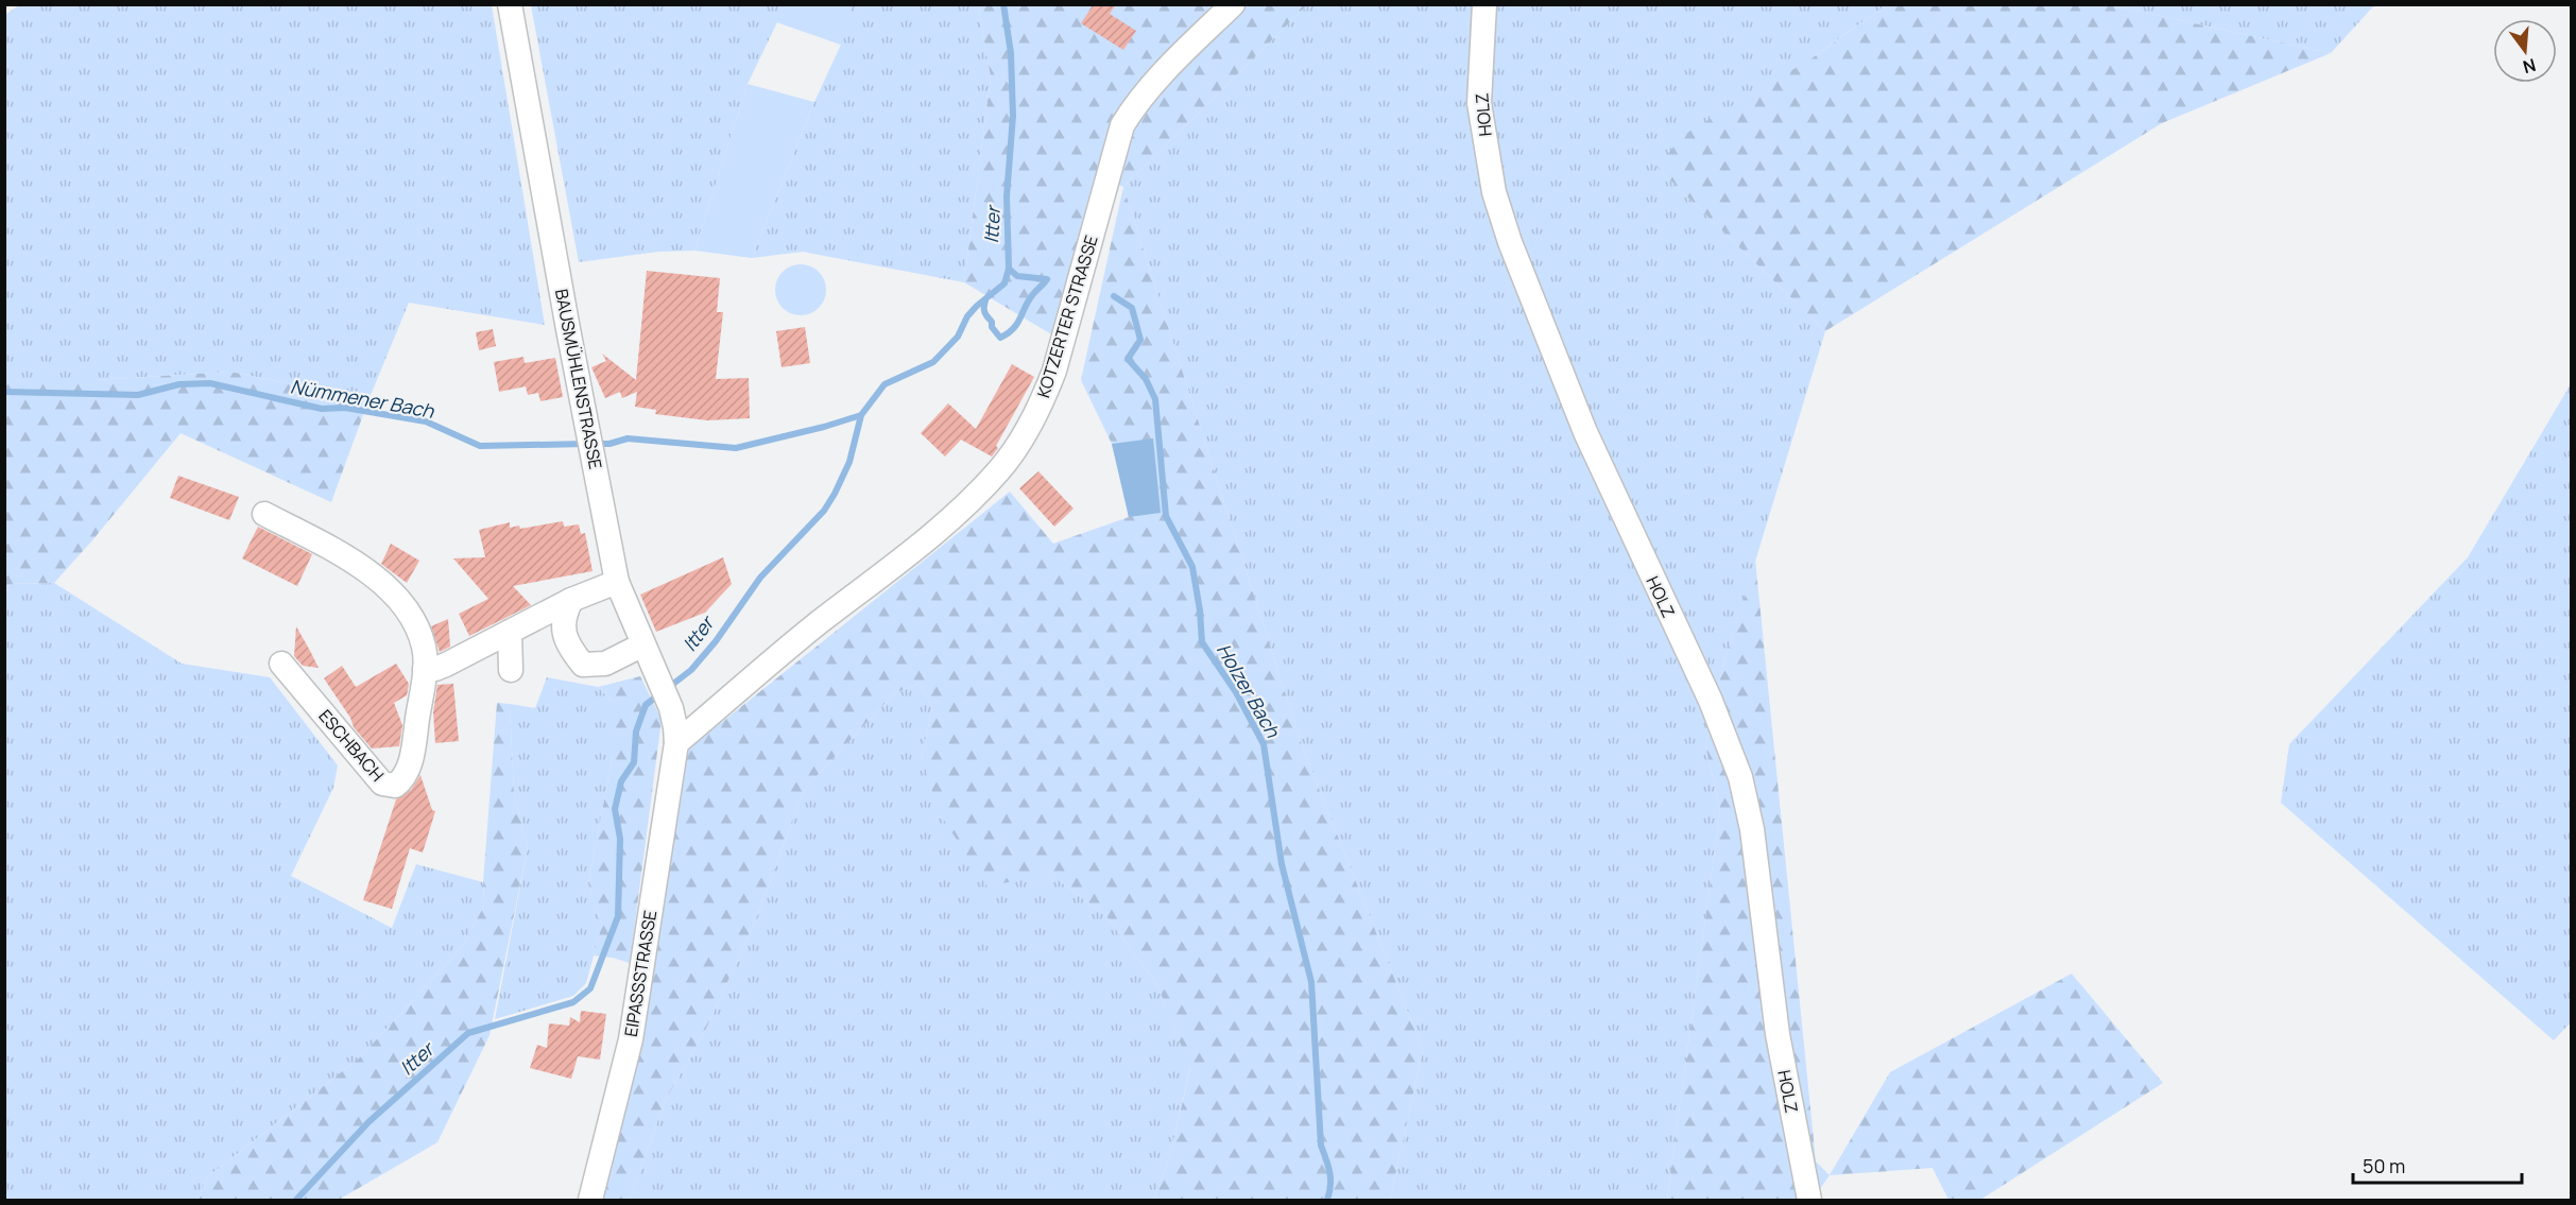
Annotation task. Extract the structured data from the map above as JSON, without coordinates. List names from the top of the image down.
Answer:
{
  "streets": {
    "street": [
      "HOLZ",
      "KOTZERTER STRASSE",
      "BAUSMÜHLENSTRASSE",
      "ESCHBACH",
      "EIPASSSTRASSE"
    ]
  },
  "crossings": [
    ["KOTZERTER STRASSE", "BAUSMÜHLENSTRASSE"],
    ["KOTZERTER STRASSE", "EIPASSSTRASSE"],
    ["BAUSMÜHLENSTRASSE", "EIPASSSTRASSE"]
  ],
  "water": ["Itter", "Nümmener Bach", "Holzer Bach"],
  "scale_bar": "50 m",
  "north": "bottom"
}
